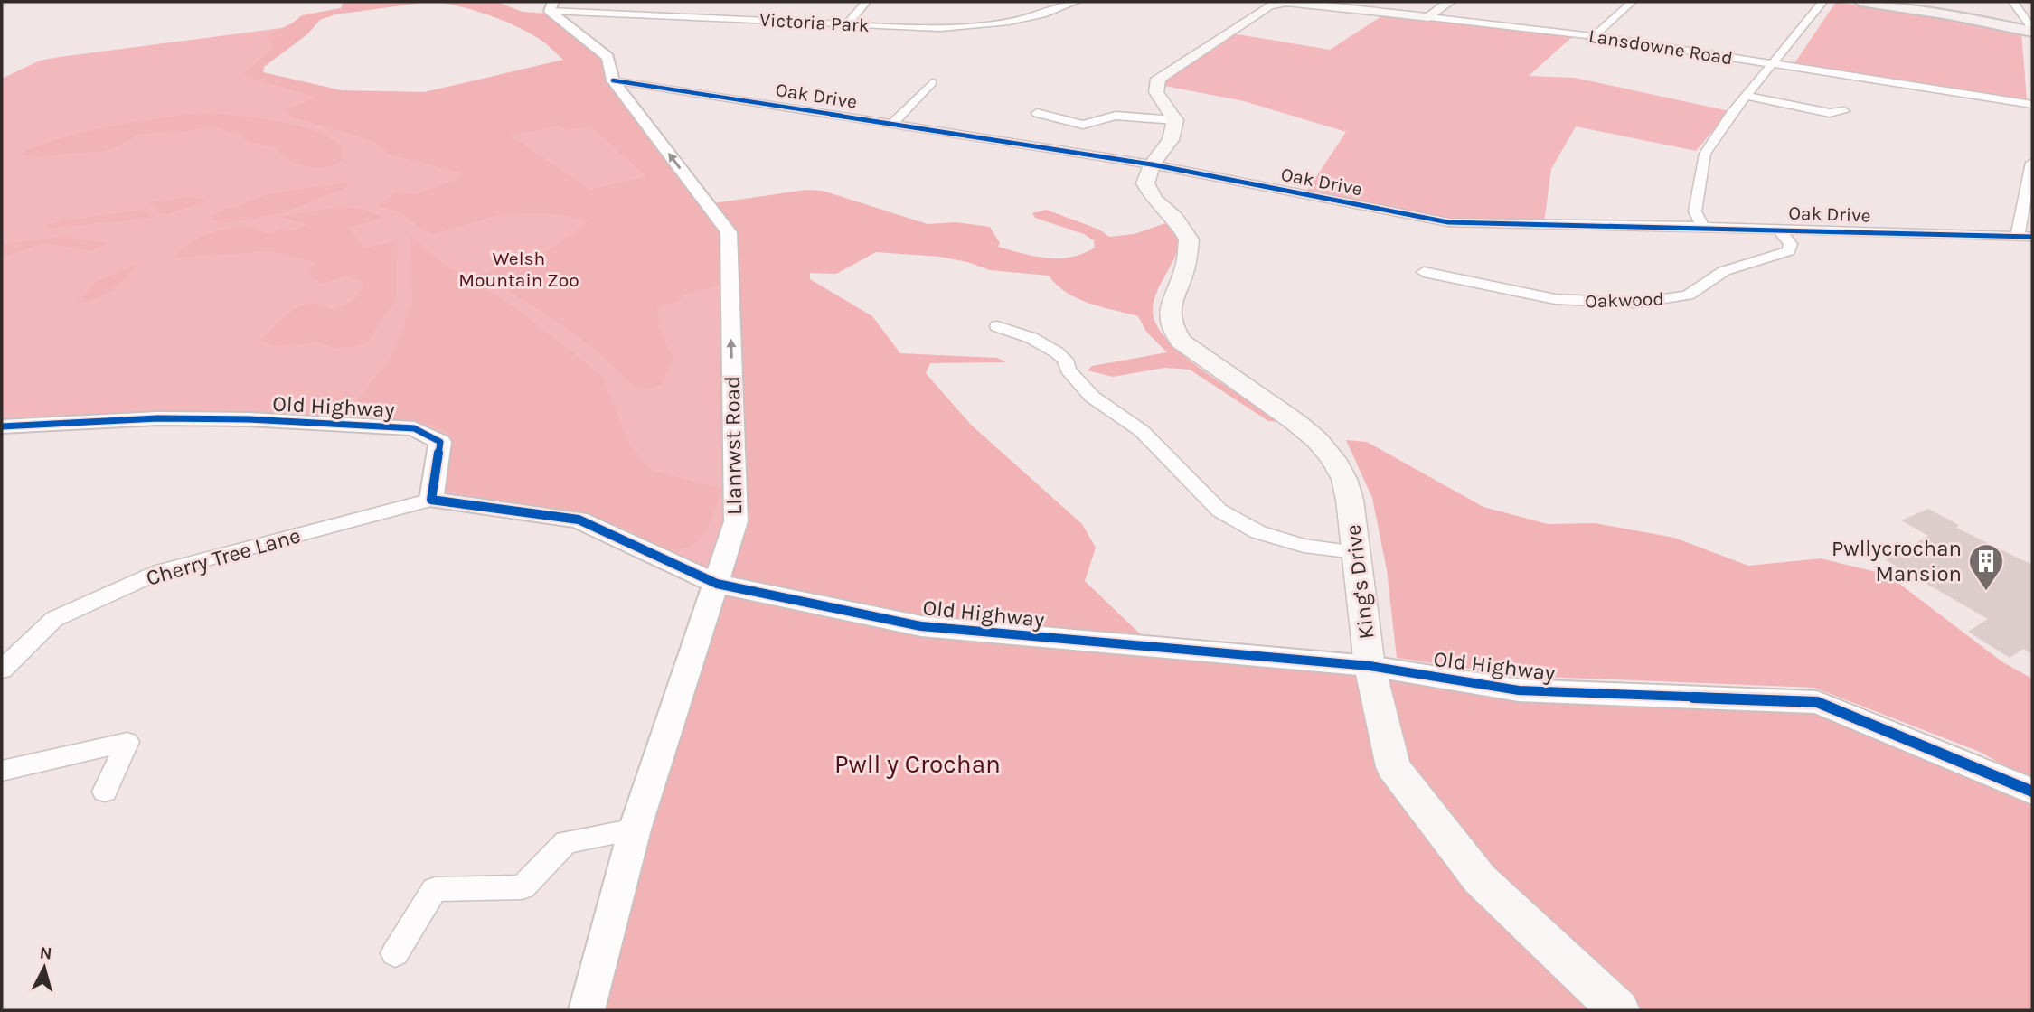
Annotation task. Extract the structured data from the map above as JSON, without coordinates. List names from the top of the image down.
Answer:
{
  "streets": {
    "main road": ["Lansdowne Road", "King's Drive"],
    "street": [
      "Victoria Park",
      "Oak Drive",
      "Oakwood",
      "Old Highway",
      "Llanrwst Road",
      "Cherry Tree Lane"
    ]
  },
  "crossings": [
    ["Victoria Park", "Llanrwst Road"],
    ["Oak Drive", "Oakwood"],
    ["Oak Drive", "Llanrwst Road"],
    ["Oak Drive", "King's Drive"],
    ["Old Highway", "Llanrwst Road"],
    ["Old Highway", "Cherry Tree Lane"],
    ["Old Highway", "King's Drive"]
  ],
  "one_way": ["Llanrwst Road"],
  "parks": ["Welsh Mountain Zoo", "Pwll y Crochan"],
  "places": {
    "building": ["Pwllycrochan Mansion"]
  },
  "north": "top"
}
